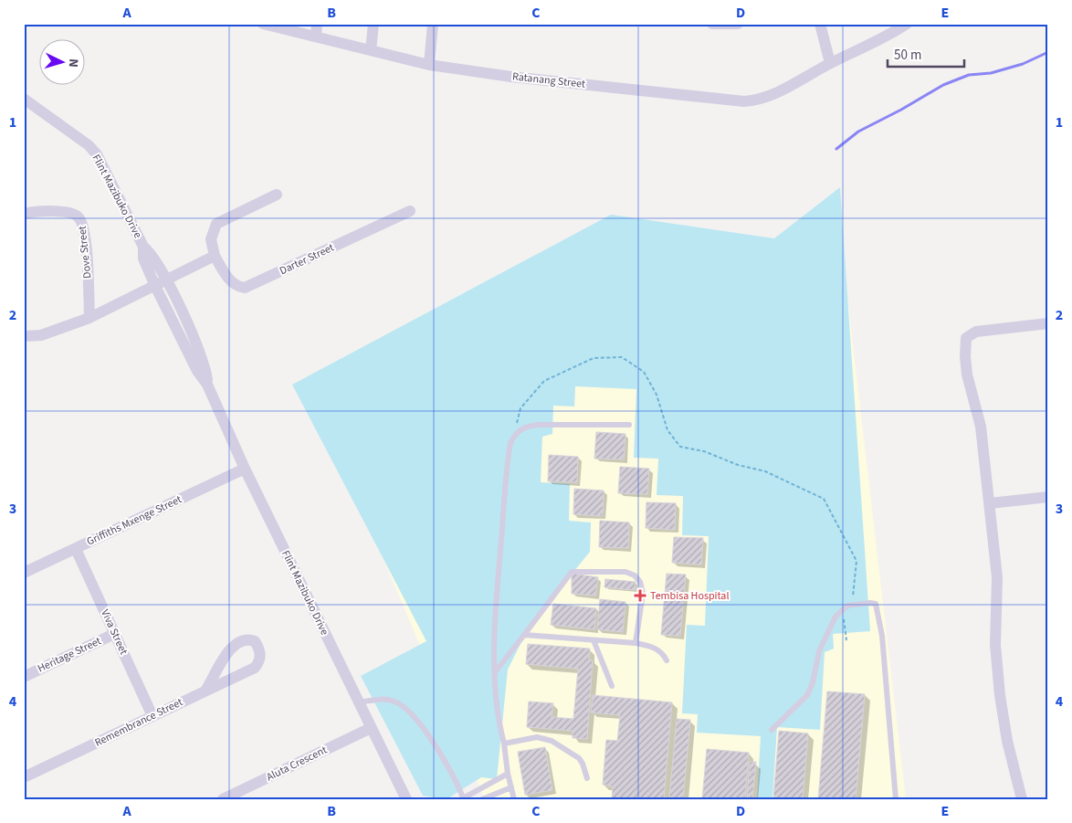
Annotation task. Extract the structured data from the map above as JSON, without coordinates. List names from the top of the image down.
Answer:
{
  "streets": {
    "street": [
      "Ratanang Street",
      "Flint Mazibuko Drive",
      "Dove Street",
      "Darter Street",
      "Griffiths Mxenge Street",
      "Viva Street",
      "Heritage Street",
      "Remembrance Street",
      "Aluta Crescent"
    ]
  },
  "crossings": [
    ["Flint Mazibuko Drive", "Griffiths Mxenge Street"],
    ["Flint Mazibuko Drive", "Aluta Crescent"],
    ["Griffiths Mxenge Street", "Viva Street"],
    ["Viva Street", "Heritage Street"],
    ["Viva Street", "Remembrance Street"]
  ],
  "places": {
    "health": ["Tembisa Hospital"]
  },
  "scale_bar": "50 m",
  "north": "right",
  "grid": {
    "columns": [
      "A",
      "B",
      "C",
      "D",
      "E"
    ],
    "rows": [
      "1",
      "2",
      "3",
      "4"
    ]
  }
}
